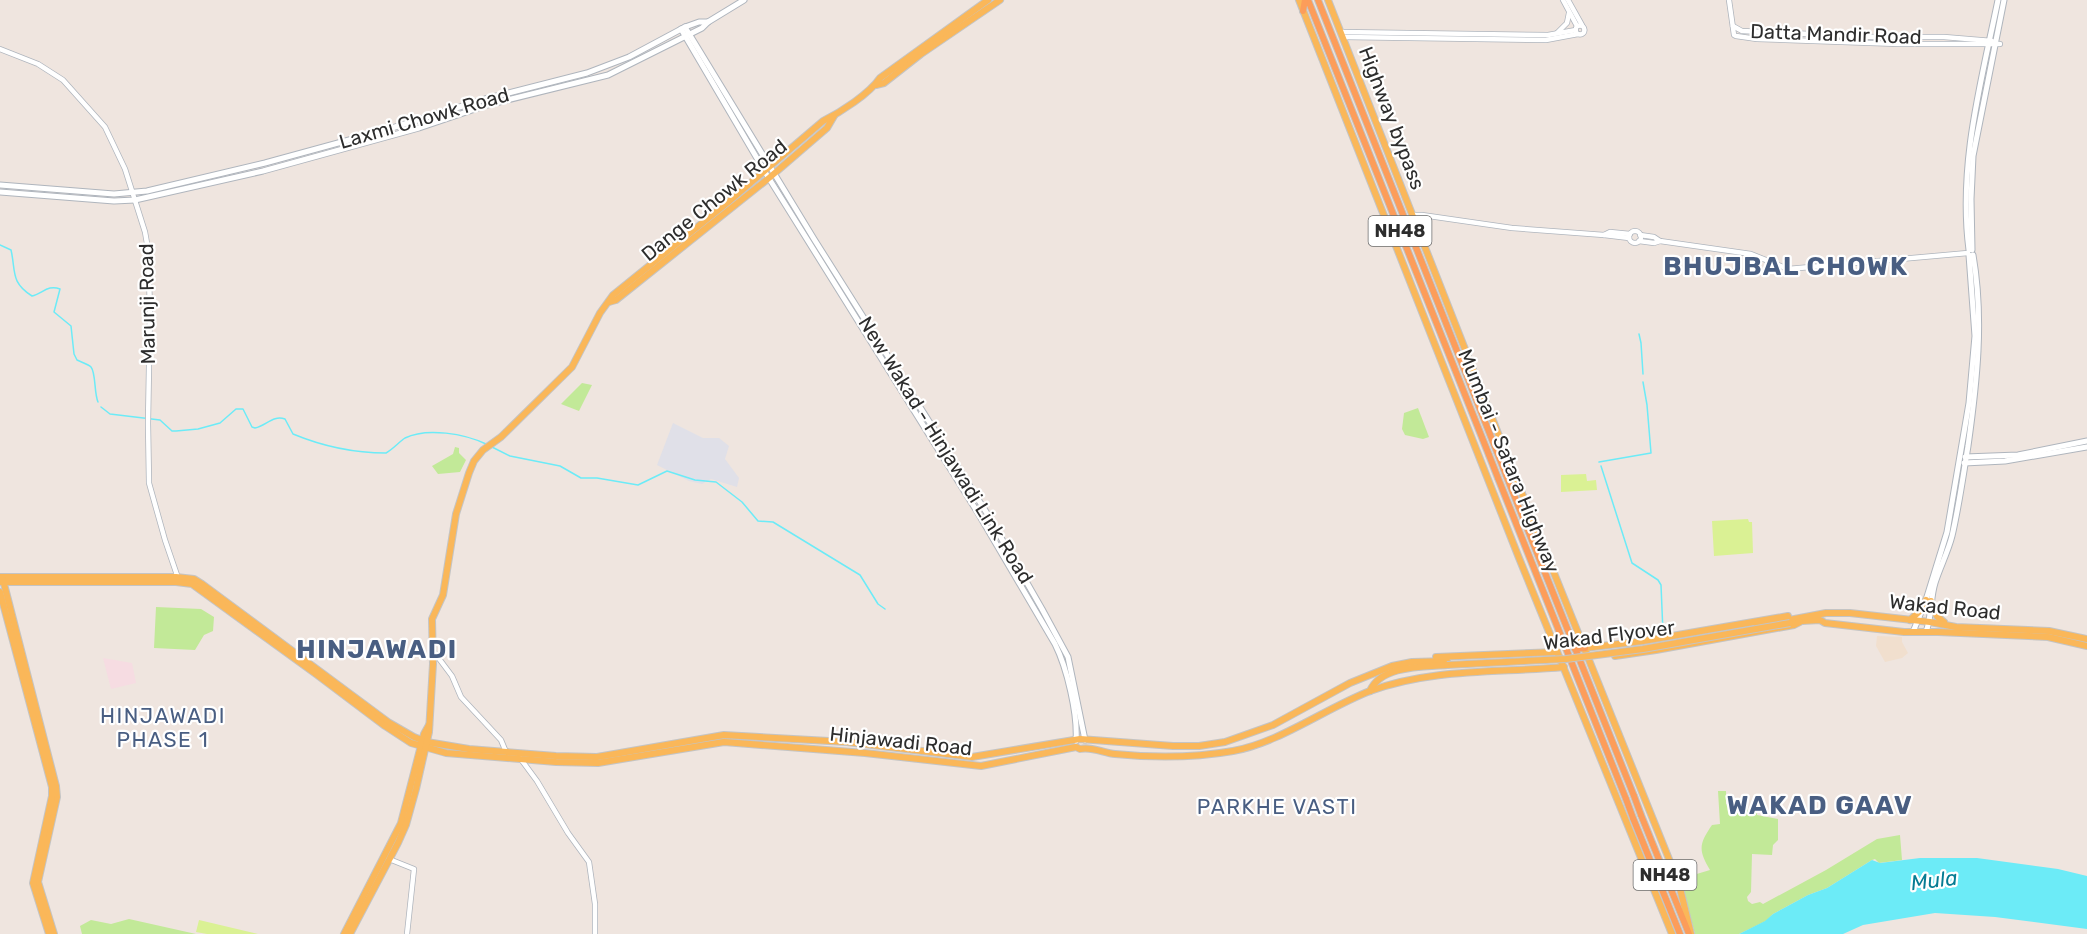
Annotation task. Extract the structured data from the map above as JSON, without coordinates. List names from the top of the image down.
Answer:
{
  "streets": {
    "highway": ["NH48", "Mumbai - Satara Highway"],
    "main road": [
      "Laxmi Chowk Road",
      "Highway bypass",
      "Dange Chowk Road",
      "New Wakad - Hinjawadi Link Road",
      "Wakad Road",
      "Wakad Flyover"
    ],
    "street": ["Datta Mandir Road", "Marunji Road"]
  },
  "crossings": [
    ["Laxmi Chowk Road", "Marunji Road"],
    ["Laxmi Chowk Road", "New Wakad - Hinjawadi Link Road"],
    ["Highway bypass", "Mumbai - Satara Highway"],
    ["Dange Chowk Road", "New Wakad - Hinjawadi Link Road"],
    ["Wakad Road", "Wakad Flyover"]
  ],
  "districts": [
    "BHUJBAL CHOWK",
    "HINJAWADI",
    "HINJAWADI PHASE 1",
    "WAKAD GAAV",
    "PARKHE VASTI"
  ],
  "water": ["Mula"]
}
